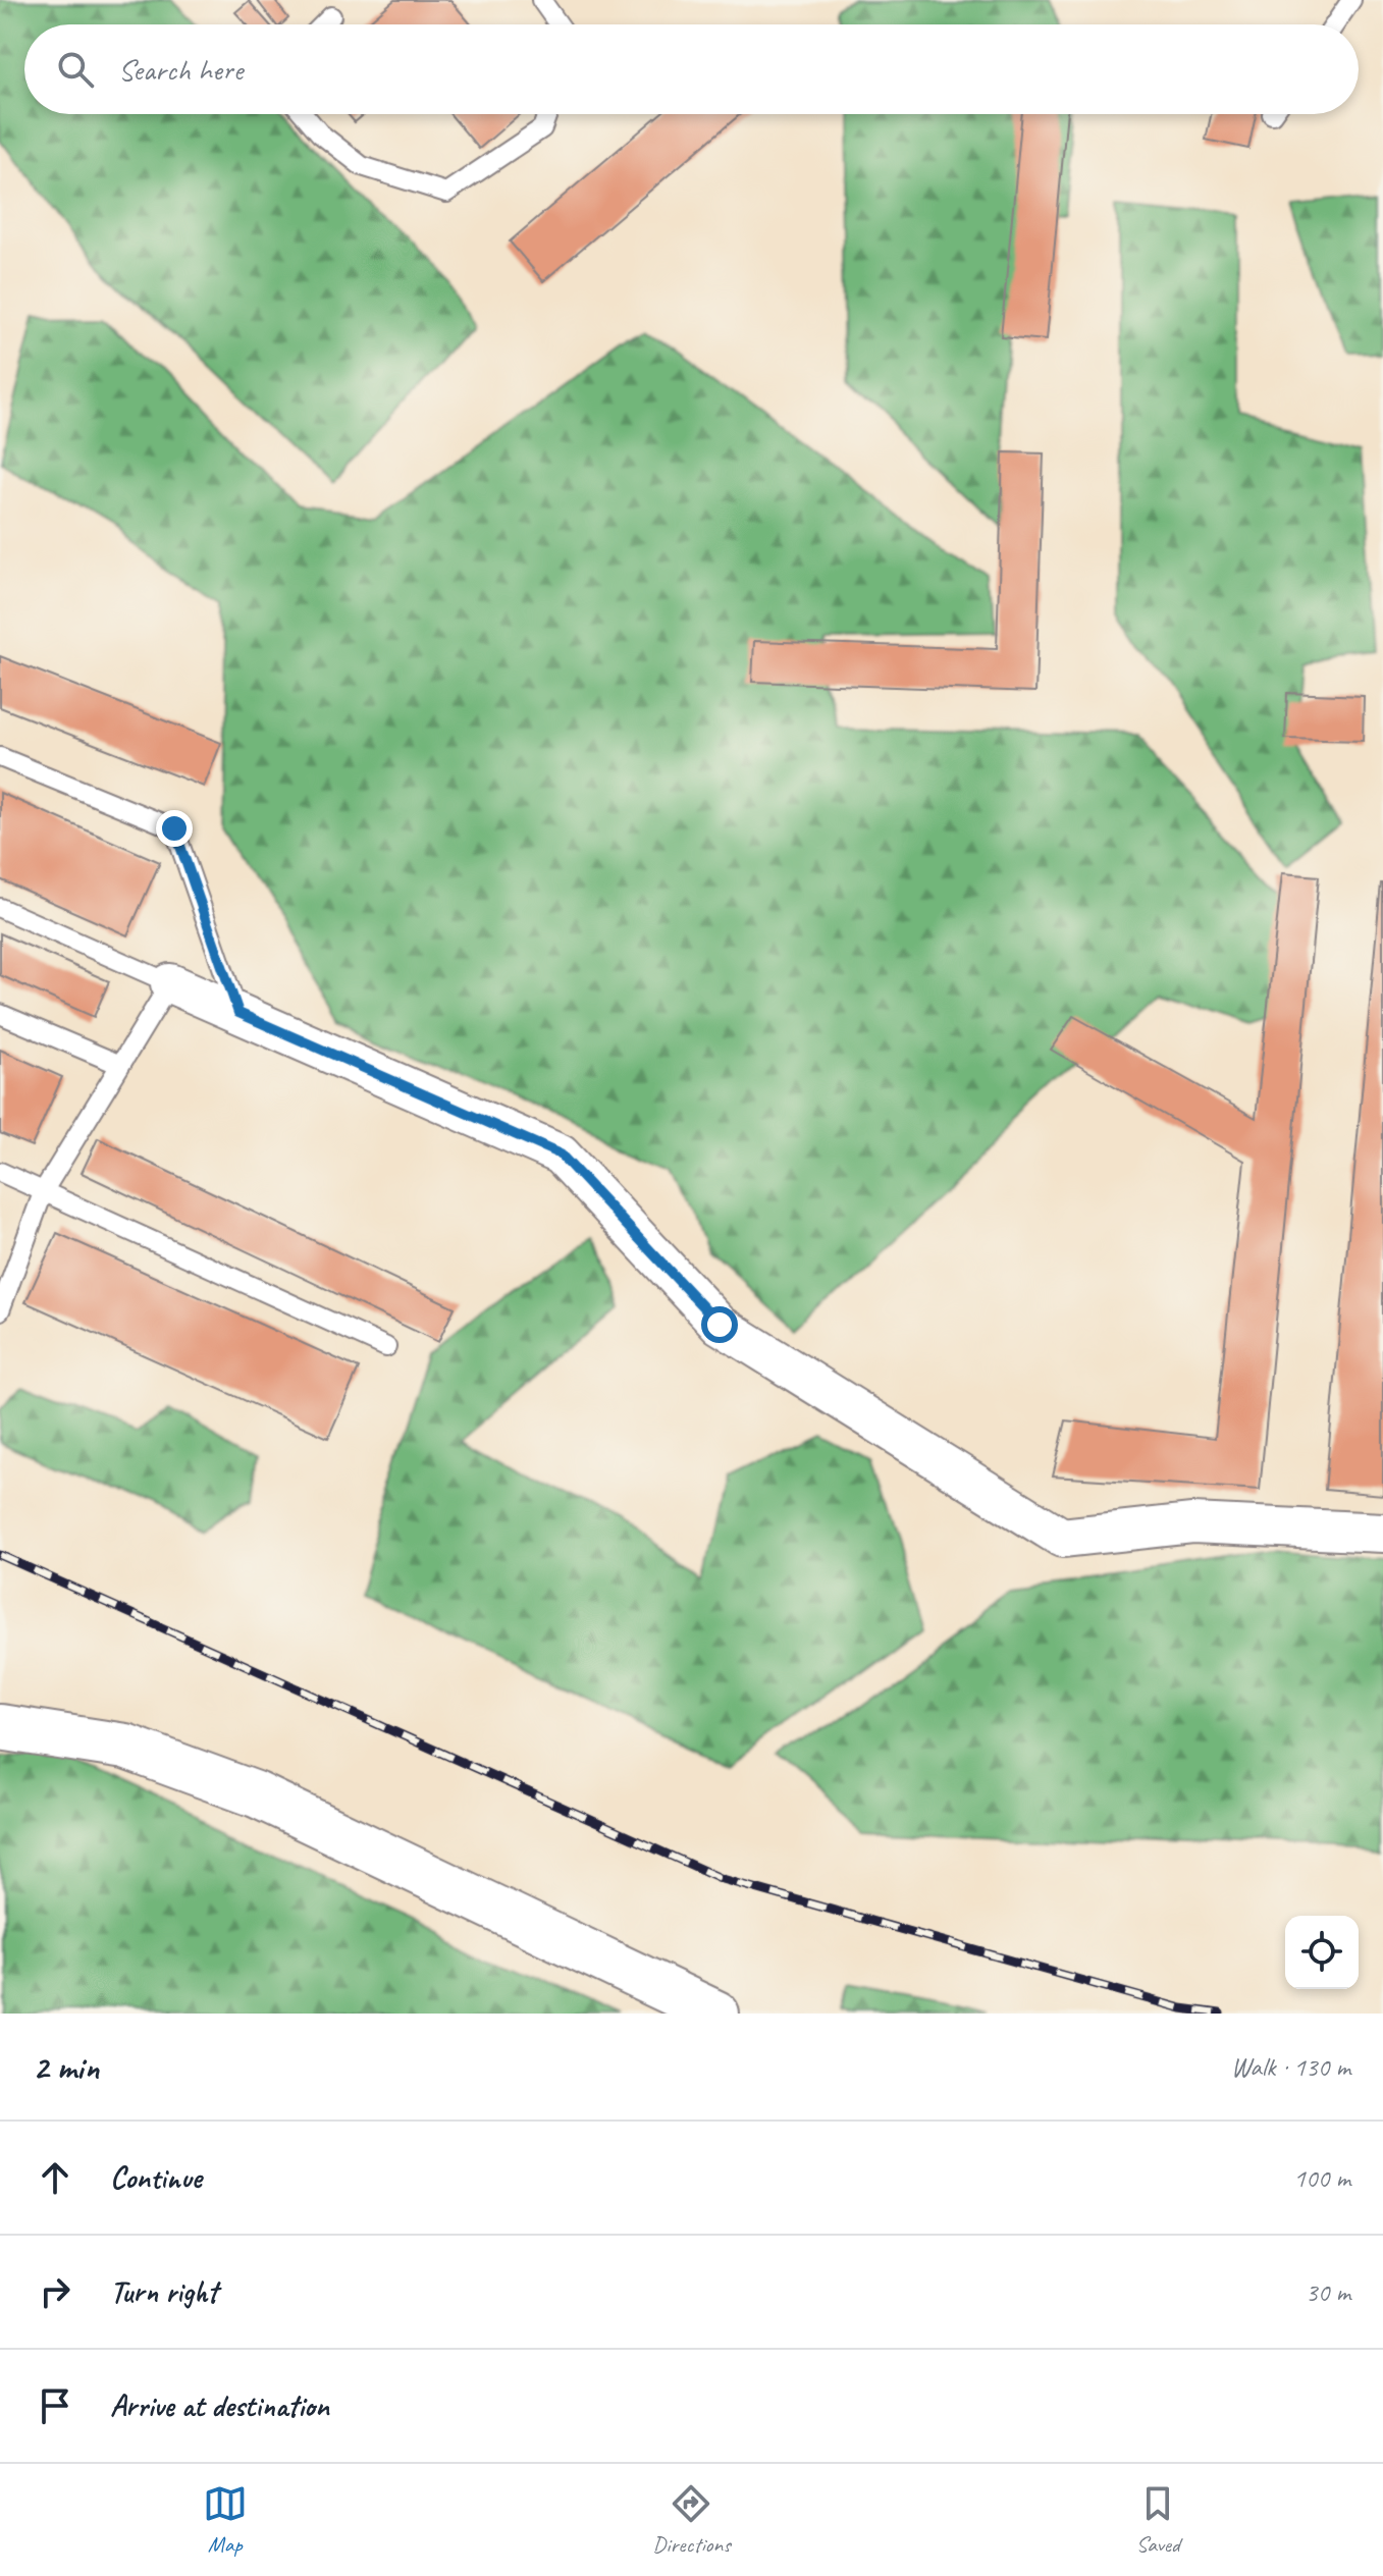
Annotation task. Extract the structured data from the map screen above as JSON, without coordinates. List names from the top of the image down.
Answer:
{
  "page": {
    "search": "Search here",
    "heading": ["2 min", "Walk · 130 m"],
    "list": [
      ["Continue", "100 m"],
      ["Turn right", "30 m"],
      "Arrive at destination"
    ],
    "nav": ["Map", "Directions", "Saved"]
  }
}
